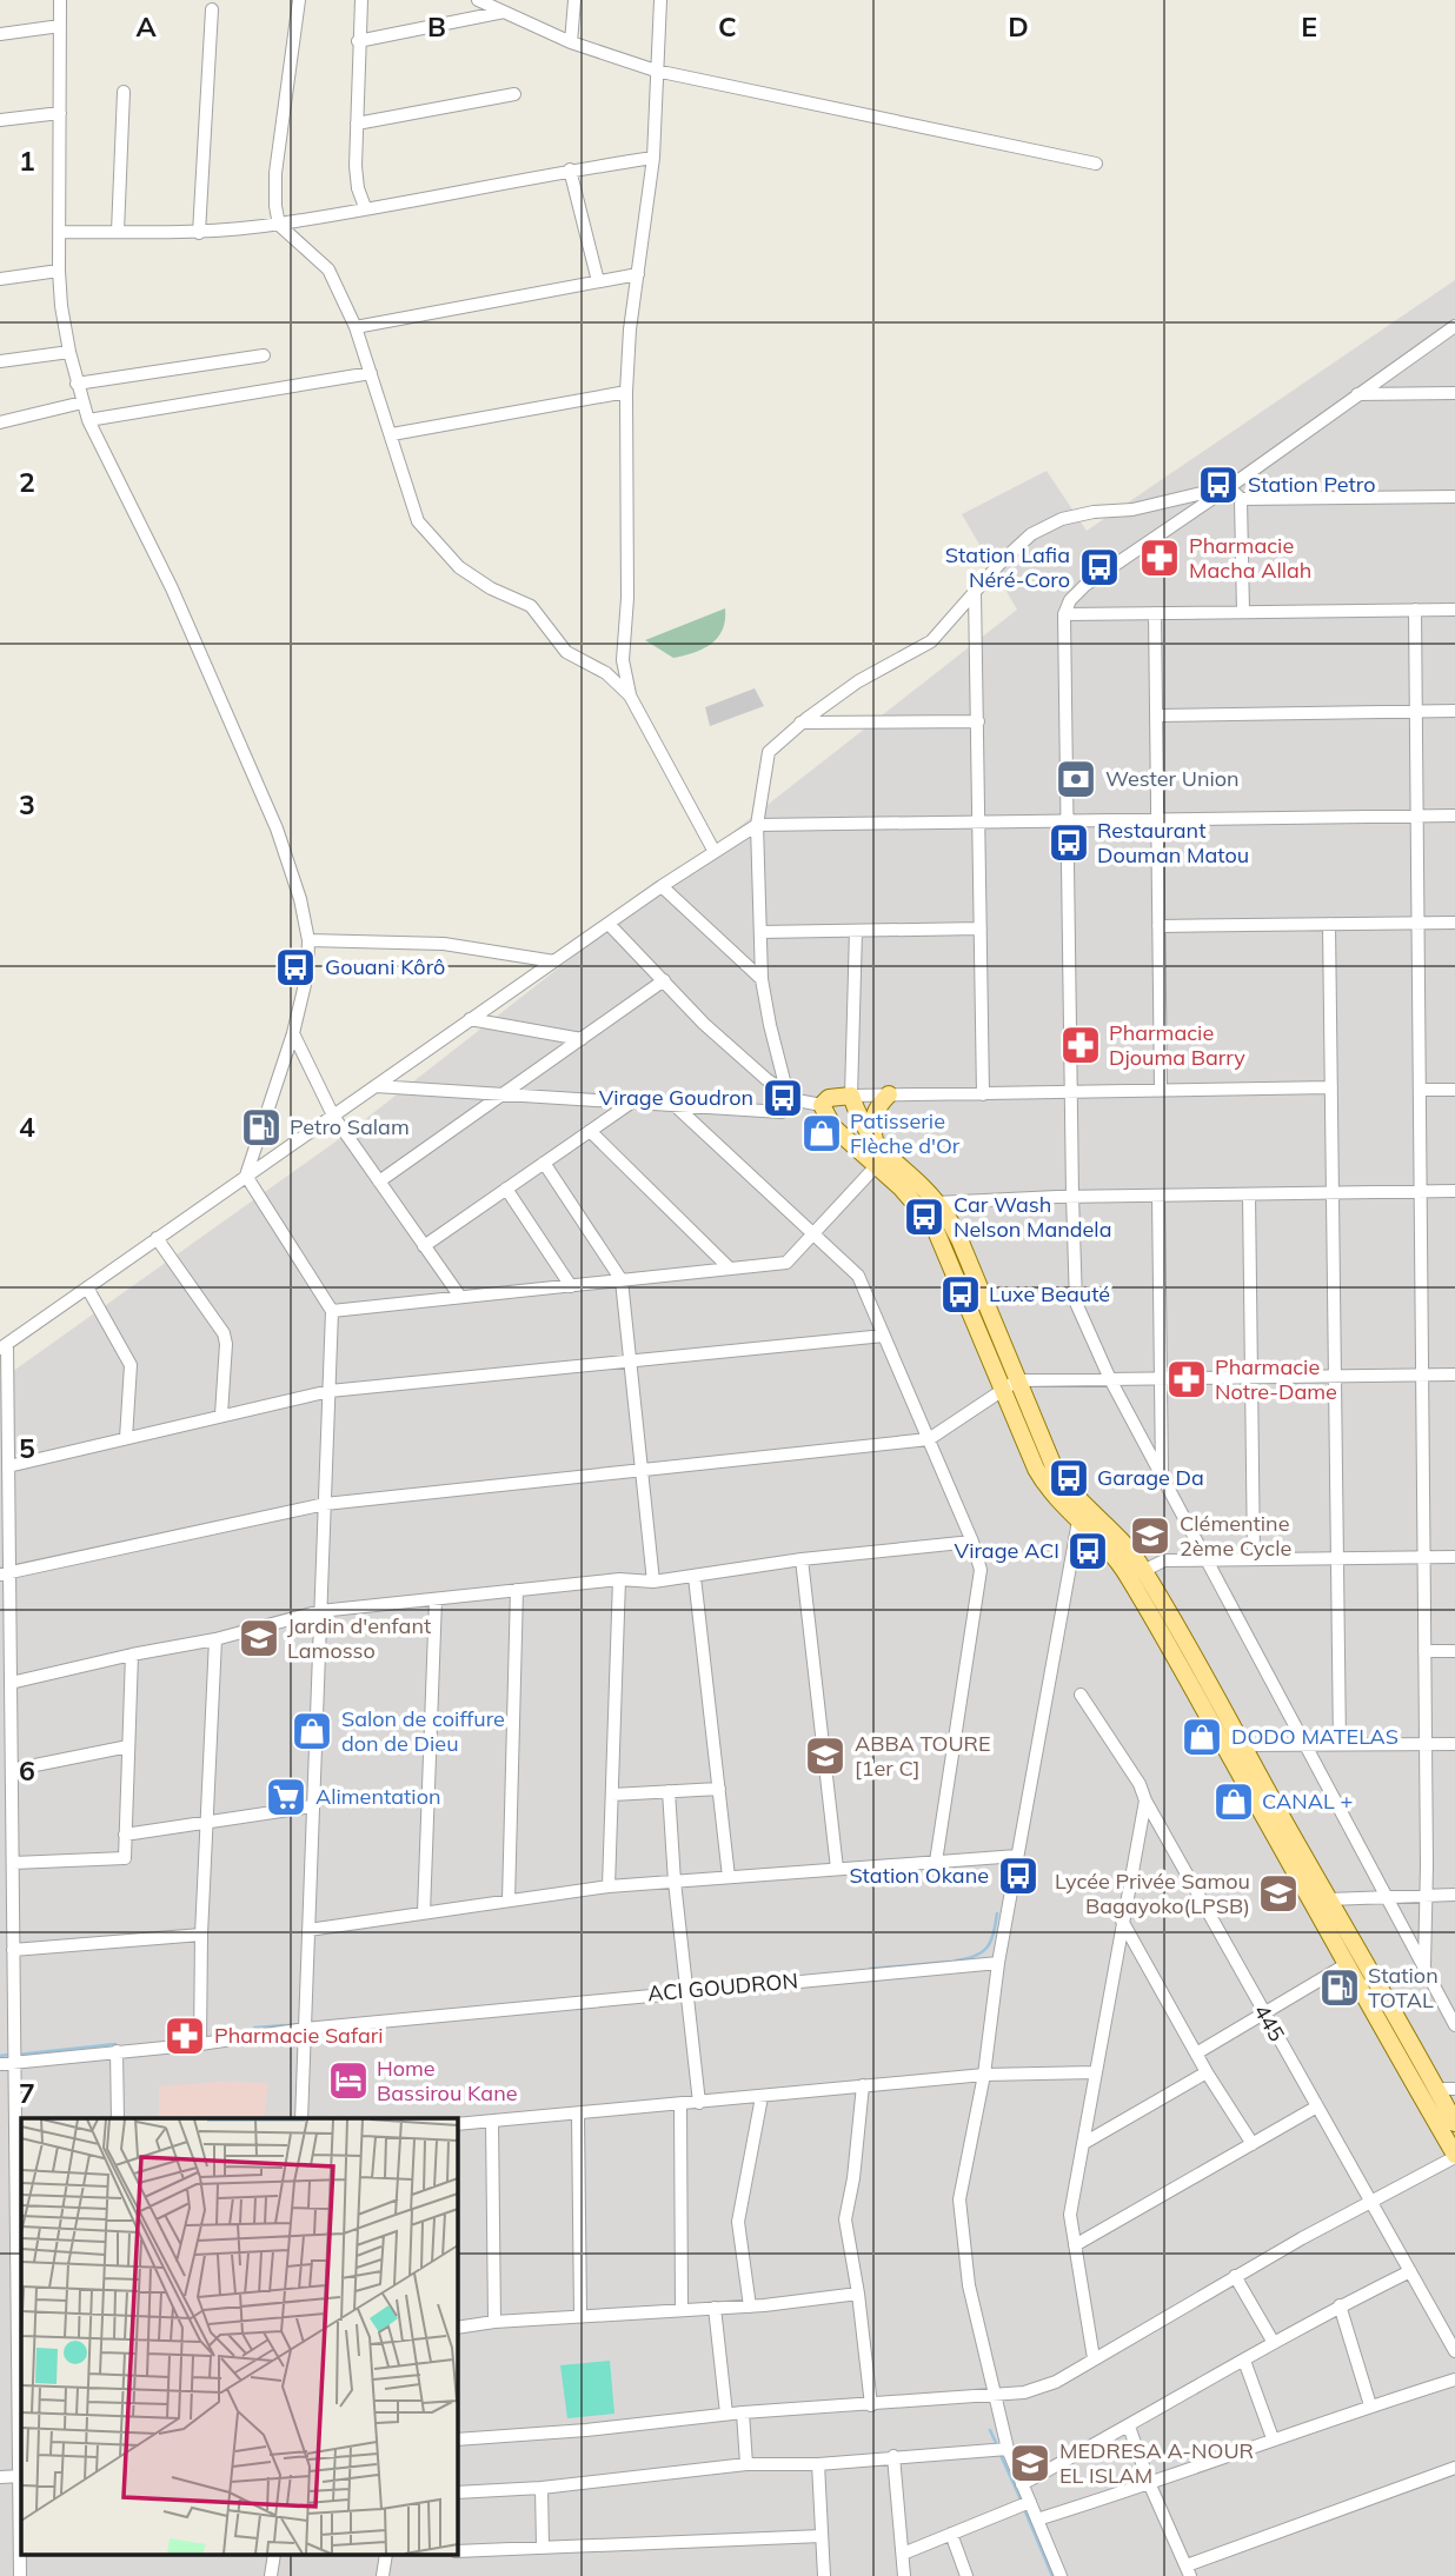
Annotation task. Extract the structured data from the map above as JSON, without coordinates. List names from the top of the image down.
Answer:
{
  "streets": {
    "street": ["ACI GOUDRON", "445"]
  },
  "places": {
    "bus stop": [
      "Station Petro",
      "Station Lafia Néré-Coro",
      "Restaurant Douman Matou",
      "Gouani Kôrô",
      "Virage Goudron",
      "Car Wash Nelson Mandela",
      "Luxe Beauté",
      "Garage Da",
      "Virage ACI",
      "Station Okane"
    ],
    "pharmacy": [
      "Pharmacie Macha Allah",
      "Pharmacie Djouma Barry",
      "Pharmacie Notre-Dame",
      "Pharmacie Safari"
    ],
    "bank": ["Wester Union"],
    "fuel station": ["Petro Salam", "Station TOTAL"],
    "shop": [
      "Patisserie Flèche d'Or",
      "Salon de coiffure don de Dieu",
      "DODO MATELAS",
      "CANAL +"
    ],
    "school or university": [
      "Clémentine 2ème Cycle",
      "Jardin d'enfant Lamosso",
      "ABBA TOURE [1er C]",
      "Lycée Privée Samou Bagayoko(LPSB)",
      "MEDRESA A-NOUR EL ISLAM"
    ],
    "supermarket": ["Alimentation"],
    "hotel": ["Home Bassirou Kane"]
  },
  "grid": {
    "columns": [
      "A",
      "B",
      "C",
      "D",
      "E"
    ],
    "rows": [
      "1",
      "2",
      "3",
      "4",
      "5",
      "6",
      "7"
    ]
  }
}
